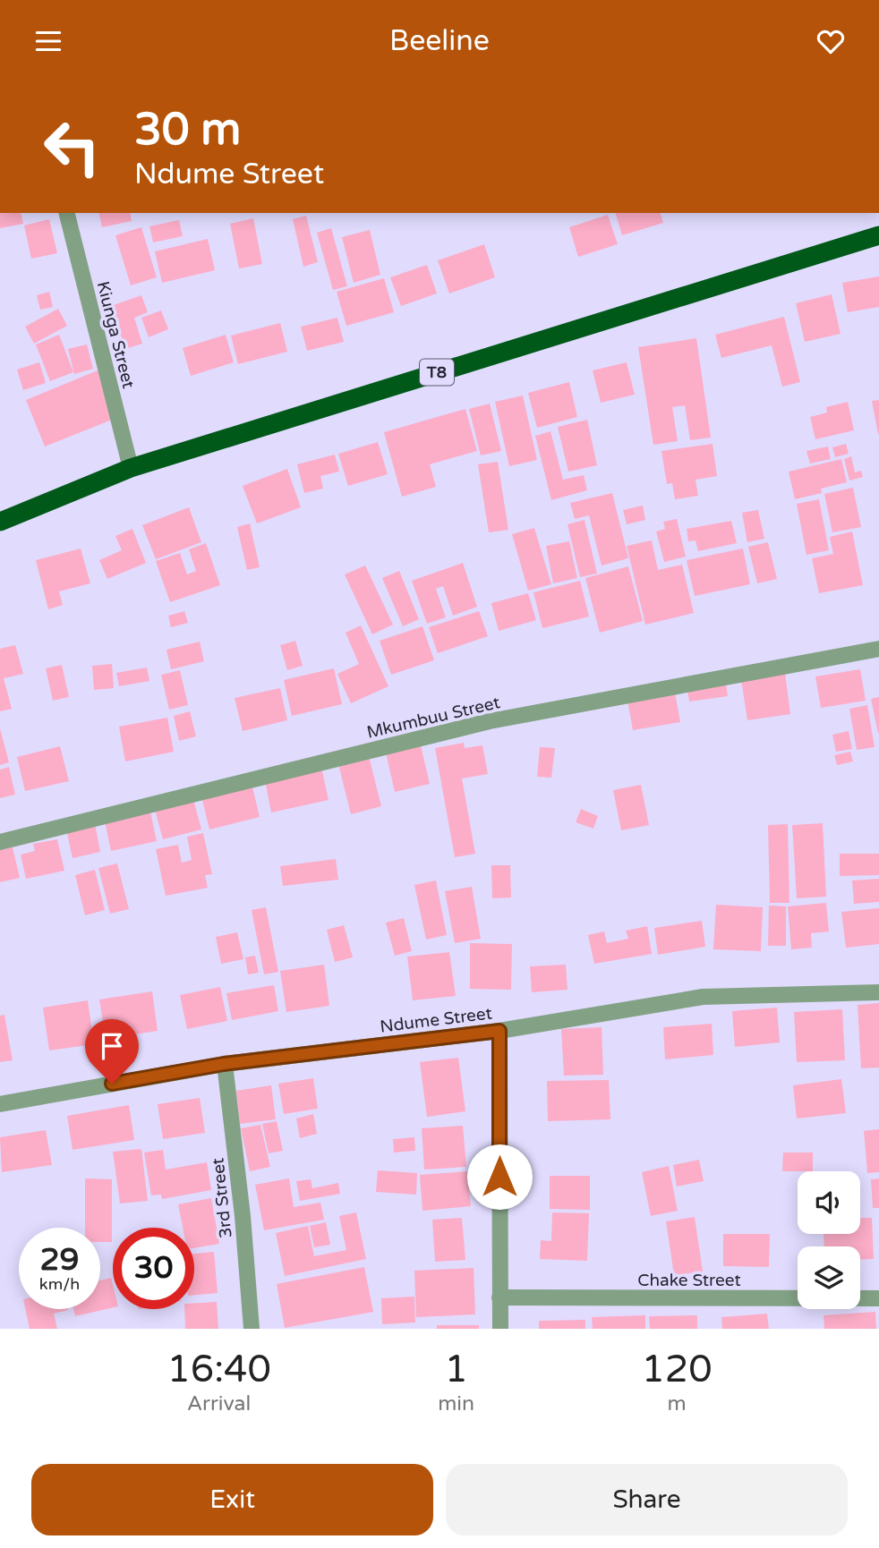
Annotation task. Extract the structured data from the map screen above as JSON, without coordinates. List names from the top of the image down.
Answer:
{
  "streets": {
    "highway": ["T8"],
    "street": [
      "Kiunga Street",
      "Mkumbuu Street",
      "Ndume Street",
      "3rd Street",
      "Chake Street"
    ]
  },
  "crossings": [
    ["Kiunga Street", "T8"],
    ["Ndume Street", "3rd Street"]
  ],
  "page": {
    "header": "Beeline",
    "turn": ["30 m", "Ndume Street"],
    "speed": "29 km/h",
    "limit": "30",
    "eta": [
      "16:40",
      "Arrival",
      "1",
      "min",
      "120",
      "m"
    ],
    "buttons": ["Exit", "Share"]
  }
}
